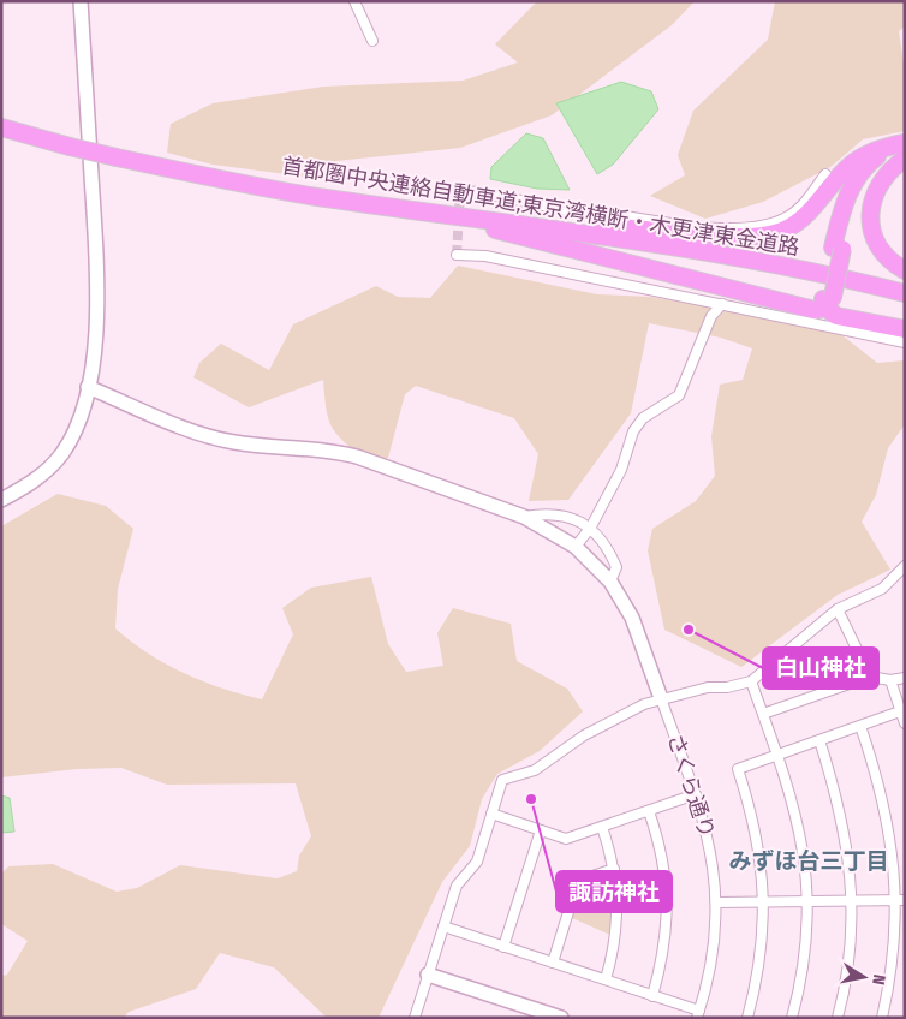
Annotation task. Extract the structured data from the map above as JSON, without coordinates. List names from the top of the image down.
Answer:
{
  "streets": {
    "highway": ["首都圏中央連絡自動車道;東京湾横断・木更津東金道路"],
    "street": ["さくら通り"]
  },
  "districts": ["みずほ台三丁目"],
  "places": ["白山神社", "諏訪神社"],
  "north": "right"
}
